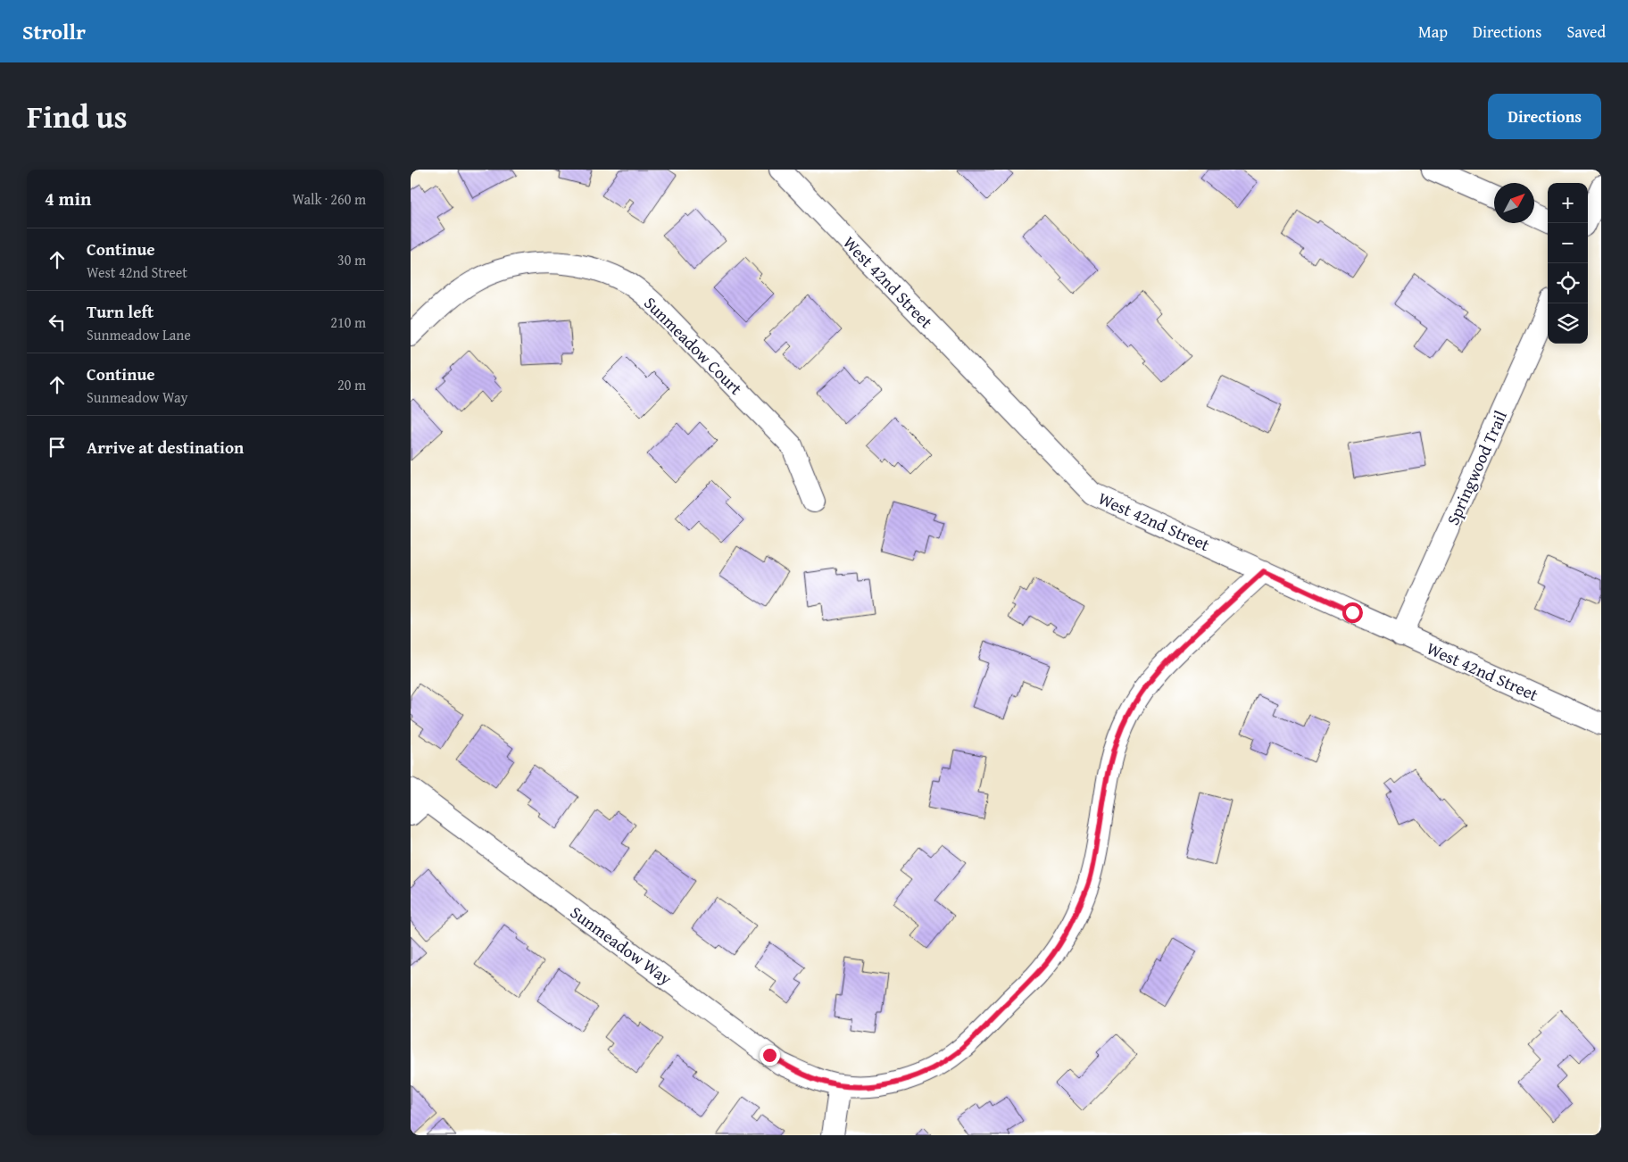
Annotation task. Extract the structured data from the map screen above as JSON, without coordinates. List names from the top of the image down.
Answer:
{
  "streets": {
    "street": [
      "West 42nd Street",
      "Sunmeadow Court",
      "Springwood Trail",
      "Sunmeadow Way"
    ]
  },
  "crossings": [
    ["West 42nd Street", "Springwood Trail"],
    ["West 42nd Street", "Sunmeadow Way"]
  ],
  "north": "top right",
  "page": {
    "header": "Strollr",
    "nav": ["Map", "Directions", "Saved"],
    "title": "Find us",
    "buttons": "Directions",
    "heading": ["4 min", "Walk · 260 m"],
    "map_buttons": ["+", "−"],
    "list": [
      ["Continue", "West 42nd Street", "30 m"],
      ["Turn left", "Sunmeadow Lane", "210 m"],
      ["Continue", "Sunmeadow Way", "20 m"],
      "Arrive at destination"
    ]
  }
}
